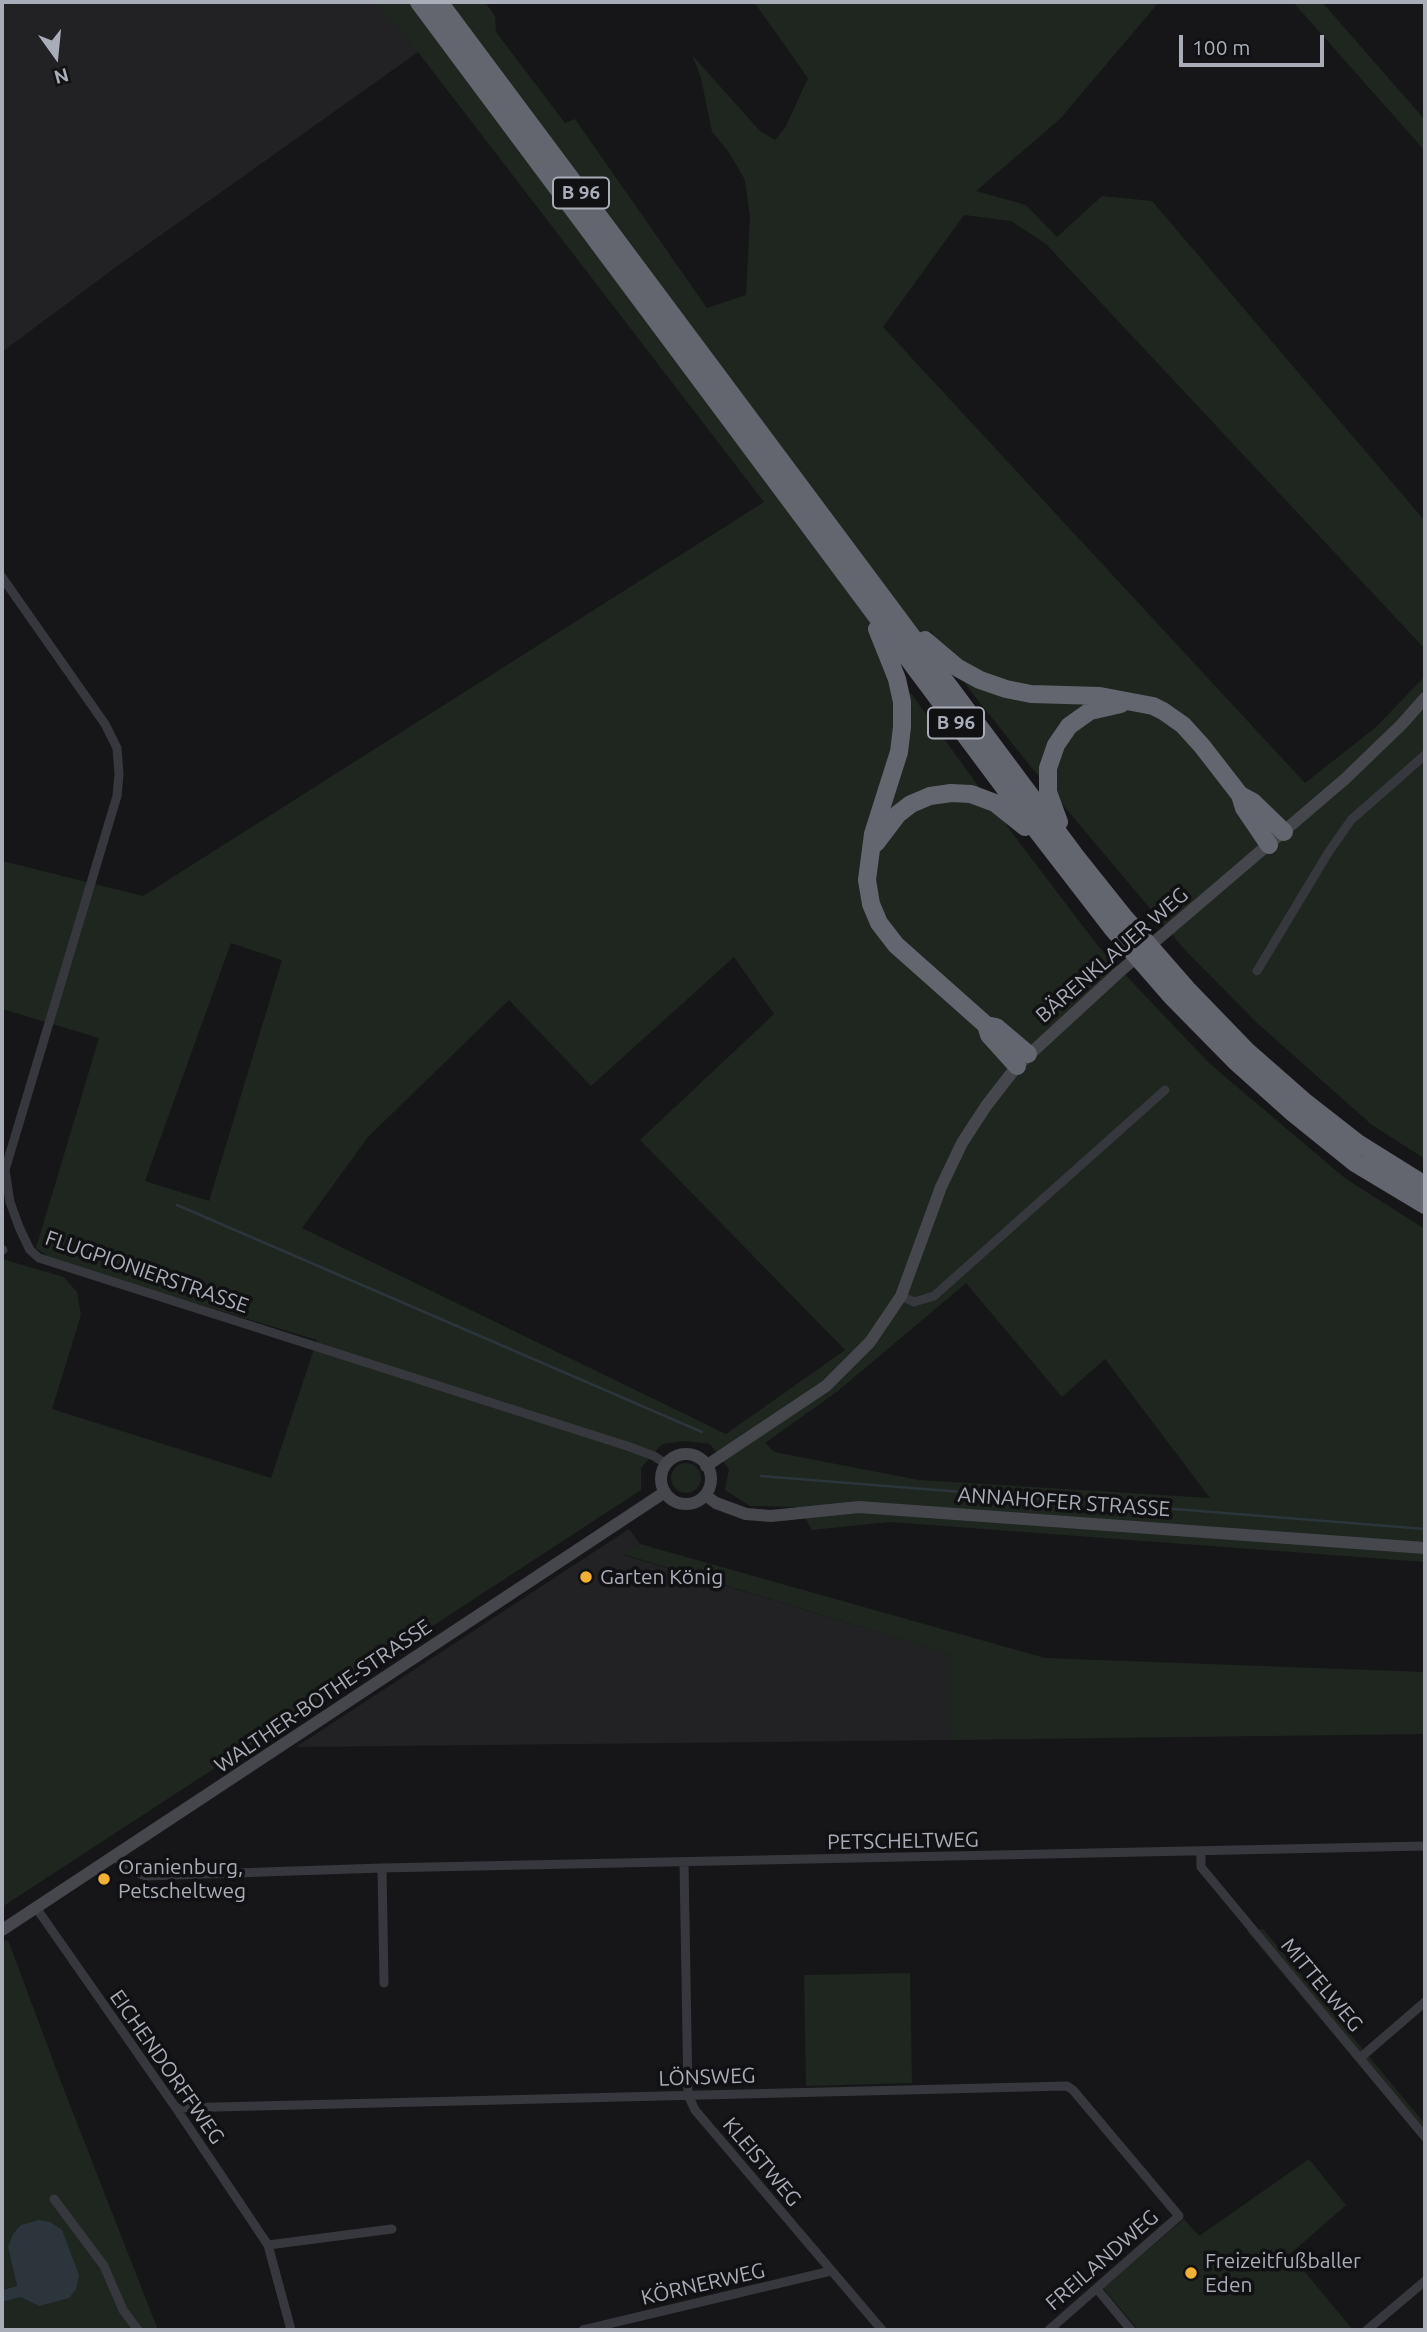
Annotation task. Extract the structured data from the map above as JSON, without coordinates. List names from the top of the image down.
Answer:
{
  "streets": {
    "highway": ["B 96"],
    "street": [
      "BÄRENKLAUER WEG",
      "FLUGPIONIERSTRASSE",
      "ANNAHOFER STRASSE",
      "WALTHER-BOTHE-STRASSE",
      "PETSCHELTWEG",
      "MITTELWEG",
      "EICHENDORFFWEG",
      "LÖNSWEG",
      "KLEISTWEG",
      "FREILANDWEG",
      "KÖRNERWEG"
    ]
  },
  "crossings": [
    ["BÄRENKLAUER WEG", "FLUGPIONIERSTRASSE"],
    ["BÄRENKLAUER WEG", "ANNAHOFER STRASSE"],
    ["BÄRENKLAUER WEG", "WALTHER-BOTHE-STRASSE"],
    ["FLUGPIONIERSTRASSE", "ANNAHOFER STRASSE"],
    ["FLUGPIONIERSTRASSE", "WALTHER-BOTHE-STRASSE"],
    ["ANNAHOFER STRASSE", "WALTHER-BOTHE-STRASSE"],
    ["WALTHER-BOTHE-STRASSE", "PETSCHELTWEG"],
    ["WALTHER-BOTHE-STRASSE", "EICHENDORFFWEG"],
    ["PETSCHELTWEG", "MITTELWEG"],
    ["EICHENDORFFWEG", "LÖNSWEG"],
    ["LÖNSWEG", "KLEISTWEG"],
    ["LÖNSWEG", "FREILANDWEG"],
    ["KLEISTWEG", "KÖRNERWEG"]
  ],
  "places": ["Garten König", "Oranienburg, Petscheltweg", "Freizeitfußballer Eden"],
  "scale_bar": "100 m",
  "north": "bottom"
}
